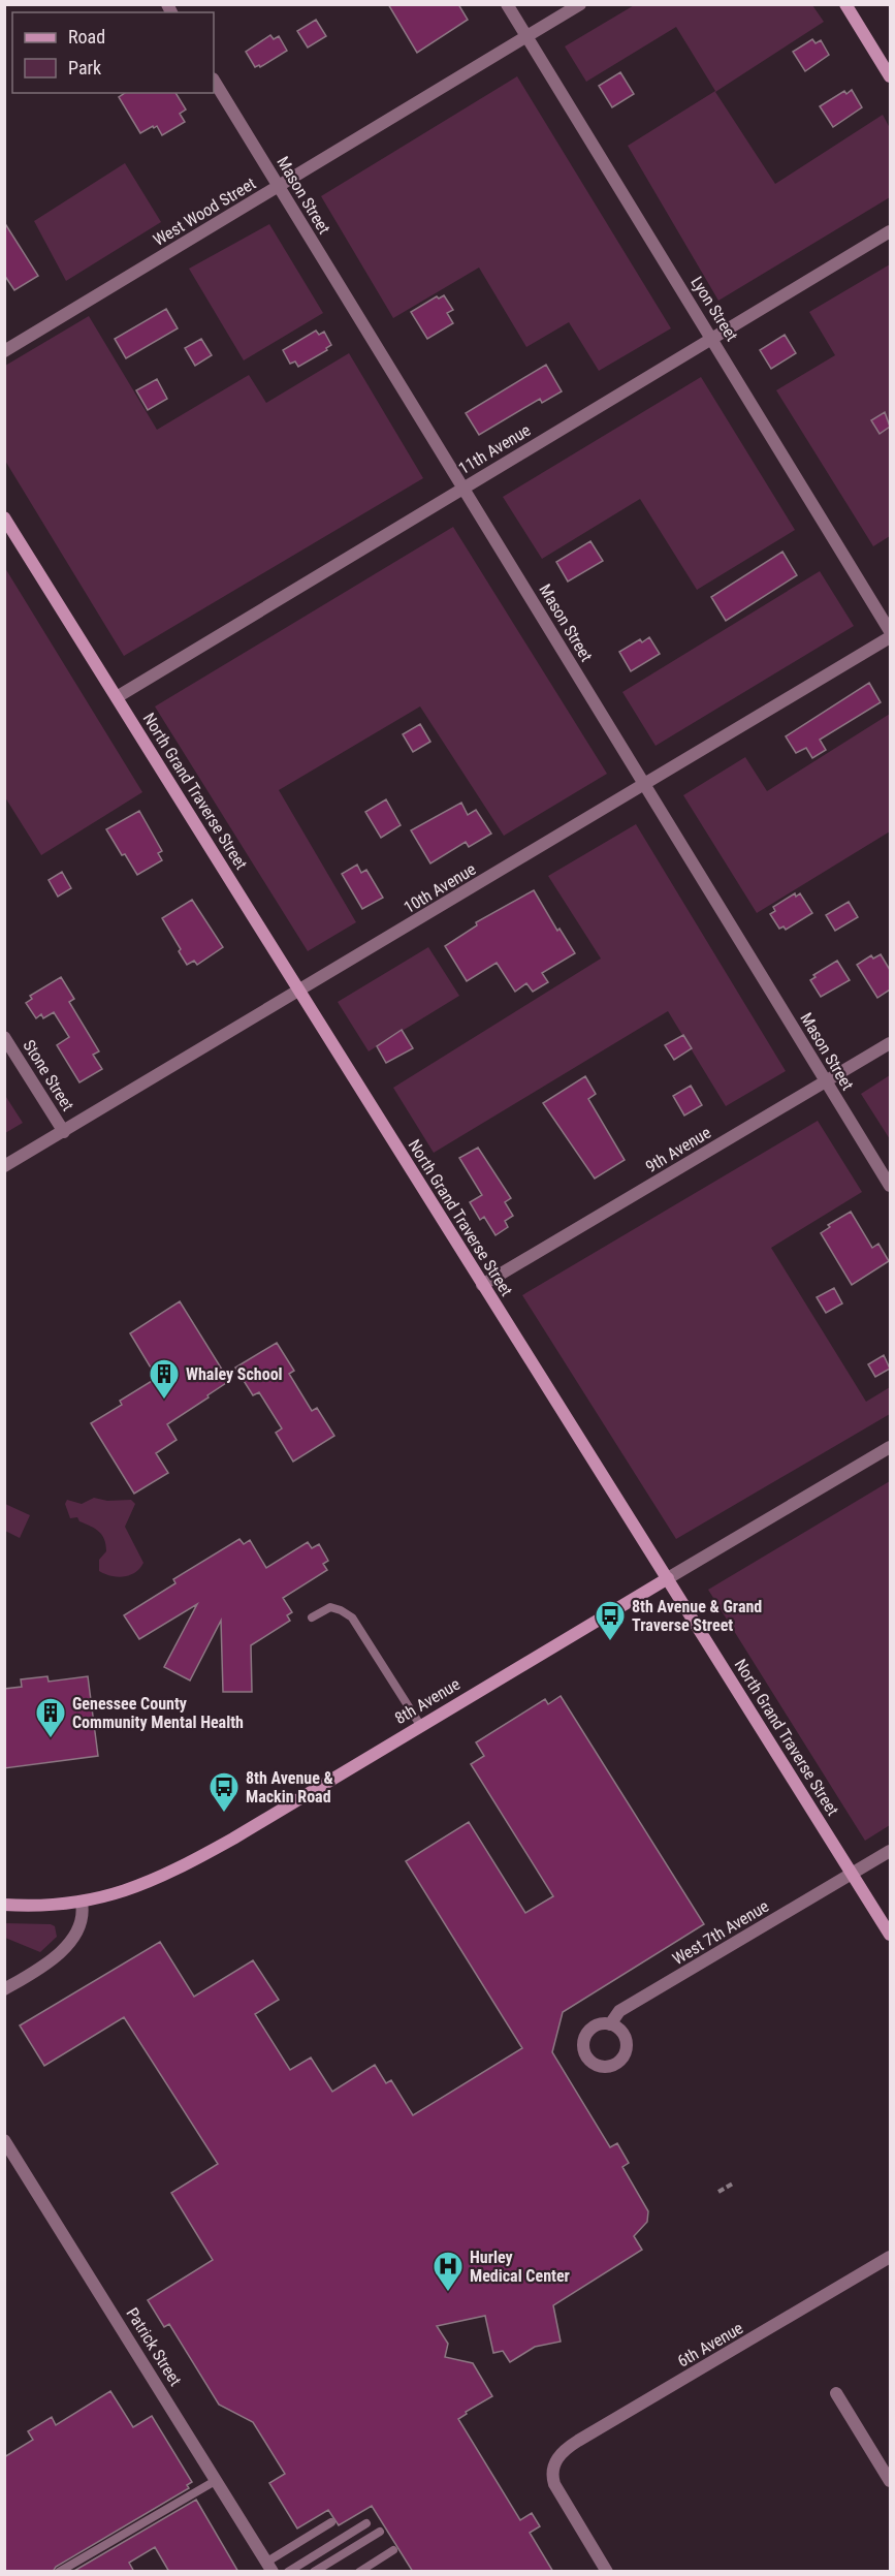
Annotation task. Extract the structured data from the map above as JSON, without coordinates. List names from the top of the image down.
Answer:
{
  "streets": {
    "street": [
      "Mason Street",
      "West Wood Street",
      "Lyon Street",
      "11th Avenue",
      "North Grand Traverse Street",
      "10th Avenue",
      "Stone Street",
      "9th Avenue",
      "8th Avenue",
      "West 7th Avenue",
      "6th Avenue",
      "Patrick Street"
    ]
  },
  "crossings": [
    ["Mason Street", "West Wood Street"],
    ["Mason Street", "11th Avenue"],
    ["Mason Street", "10th Avenue"],
    ["Mason Street", "9th Avenue"],
    ["West Wood Street", "Lyon Street"],
    ["Lyon Street", "11th Avenue"],
    ["11th Avenue", "North Grand Traverse Street"],
    ["North Grand Traverse Street", "10th Avenue"],
    ["North Grand Traverse Street", "9th Avenue"],
    ["North Grand Traverse Street", "8th Avenue"],
    ["North Grand Traverse Street", "West 7th Avenue"],
    ["10th Avenue", "Stone Street"]
  ],
  "places": {
    "building": ["Whaley School", "Genessee County Community Mental Health"],
    "bus stop": ["8th Avenue & Grand Traverse Street", "8th Avenue & Mackin Road"],
    "hospital": ["Hurley Medical Center"]
  },
  "legend": ["Road", "Park"]
}
